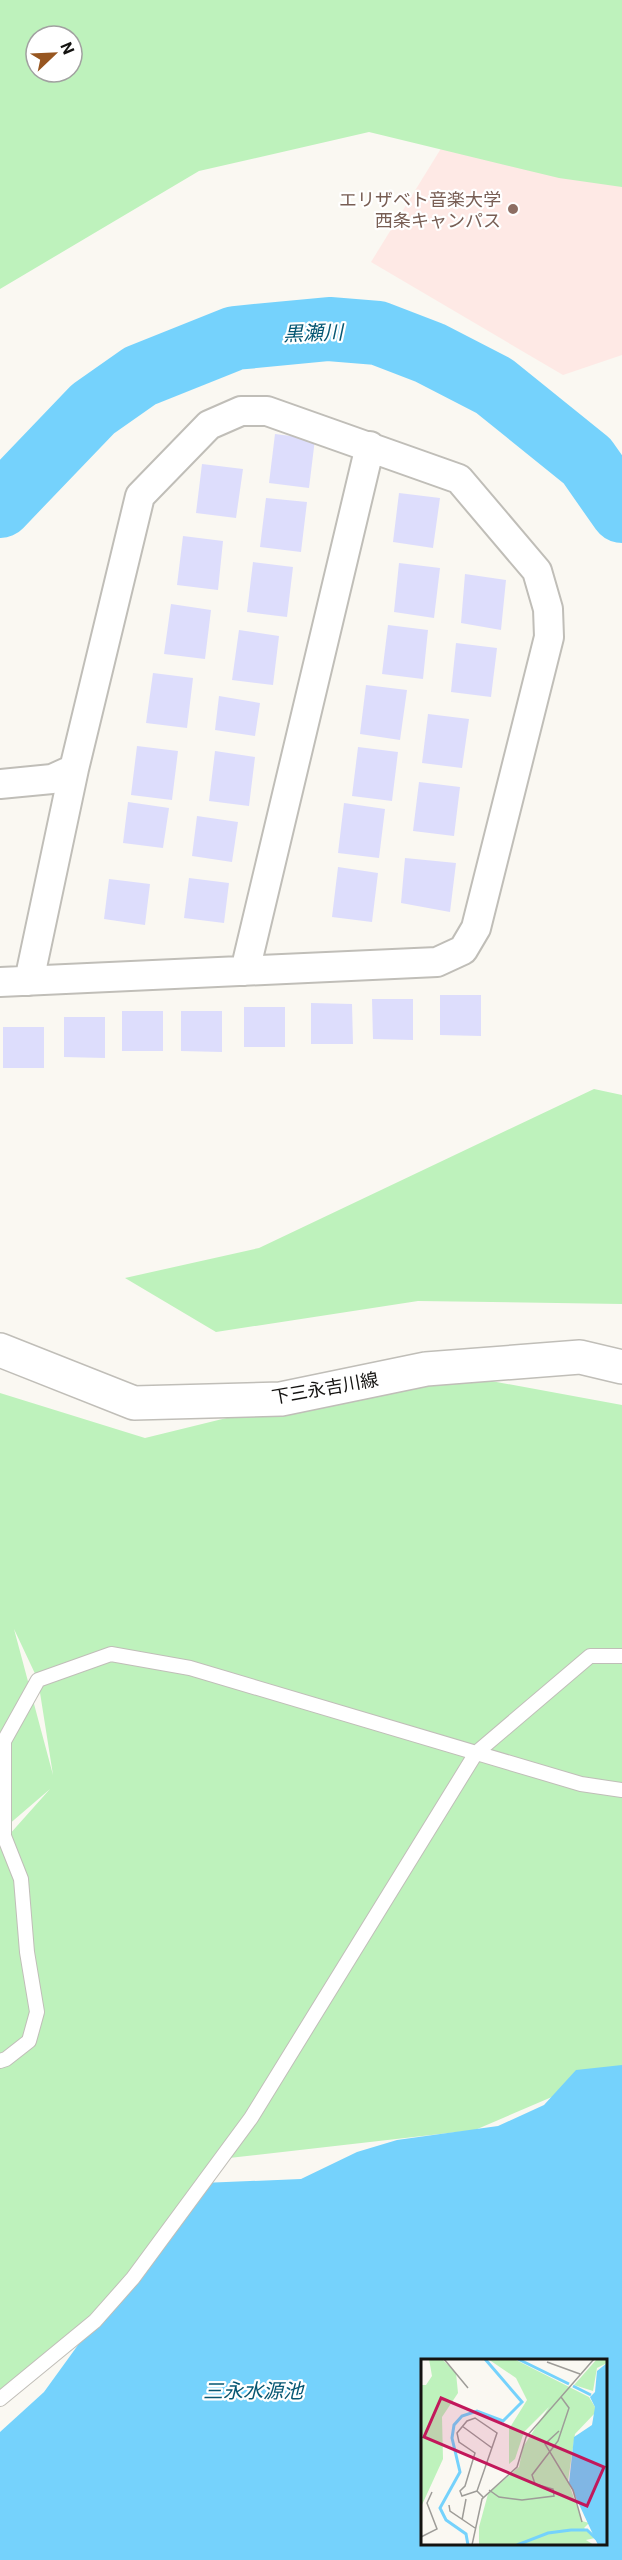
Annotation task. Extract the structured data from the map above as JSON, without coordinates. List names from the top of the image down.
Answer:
{
  "streets": {
    "main road": ["下三永吉川線"]
  },
  "water": ["黒瀬川", "三永水源池"],
  "places": ["エリザベト音楽大学 西条キャンパス"],
  "north": "top right"
}
